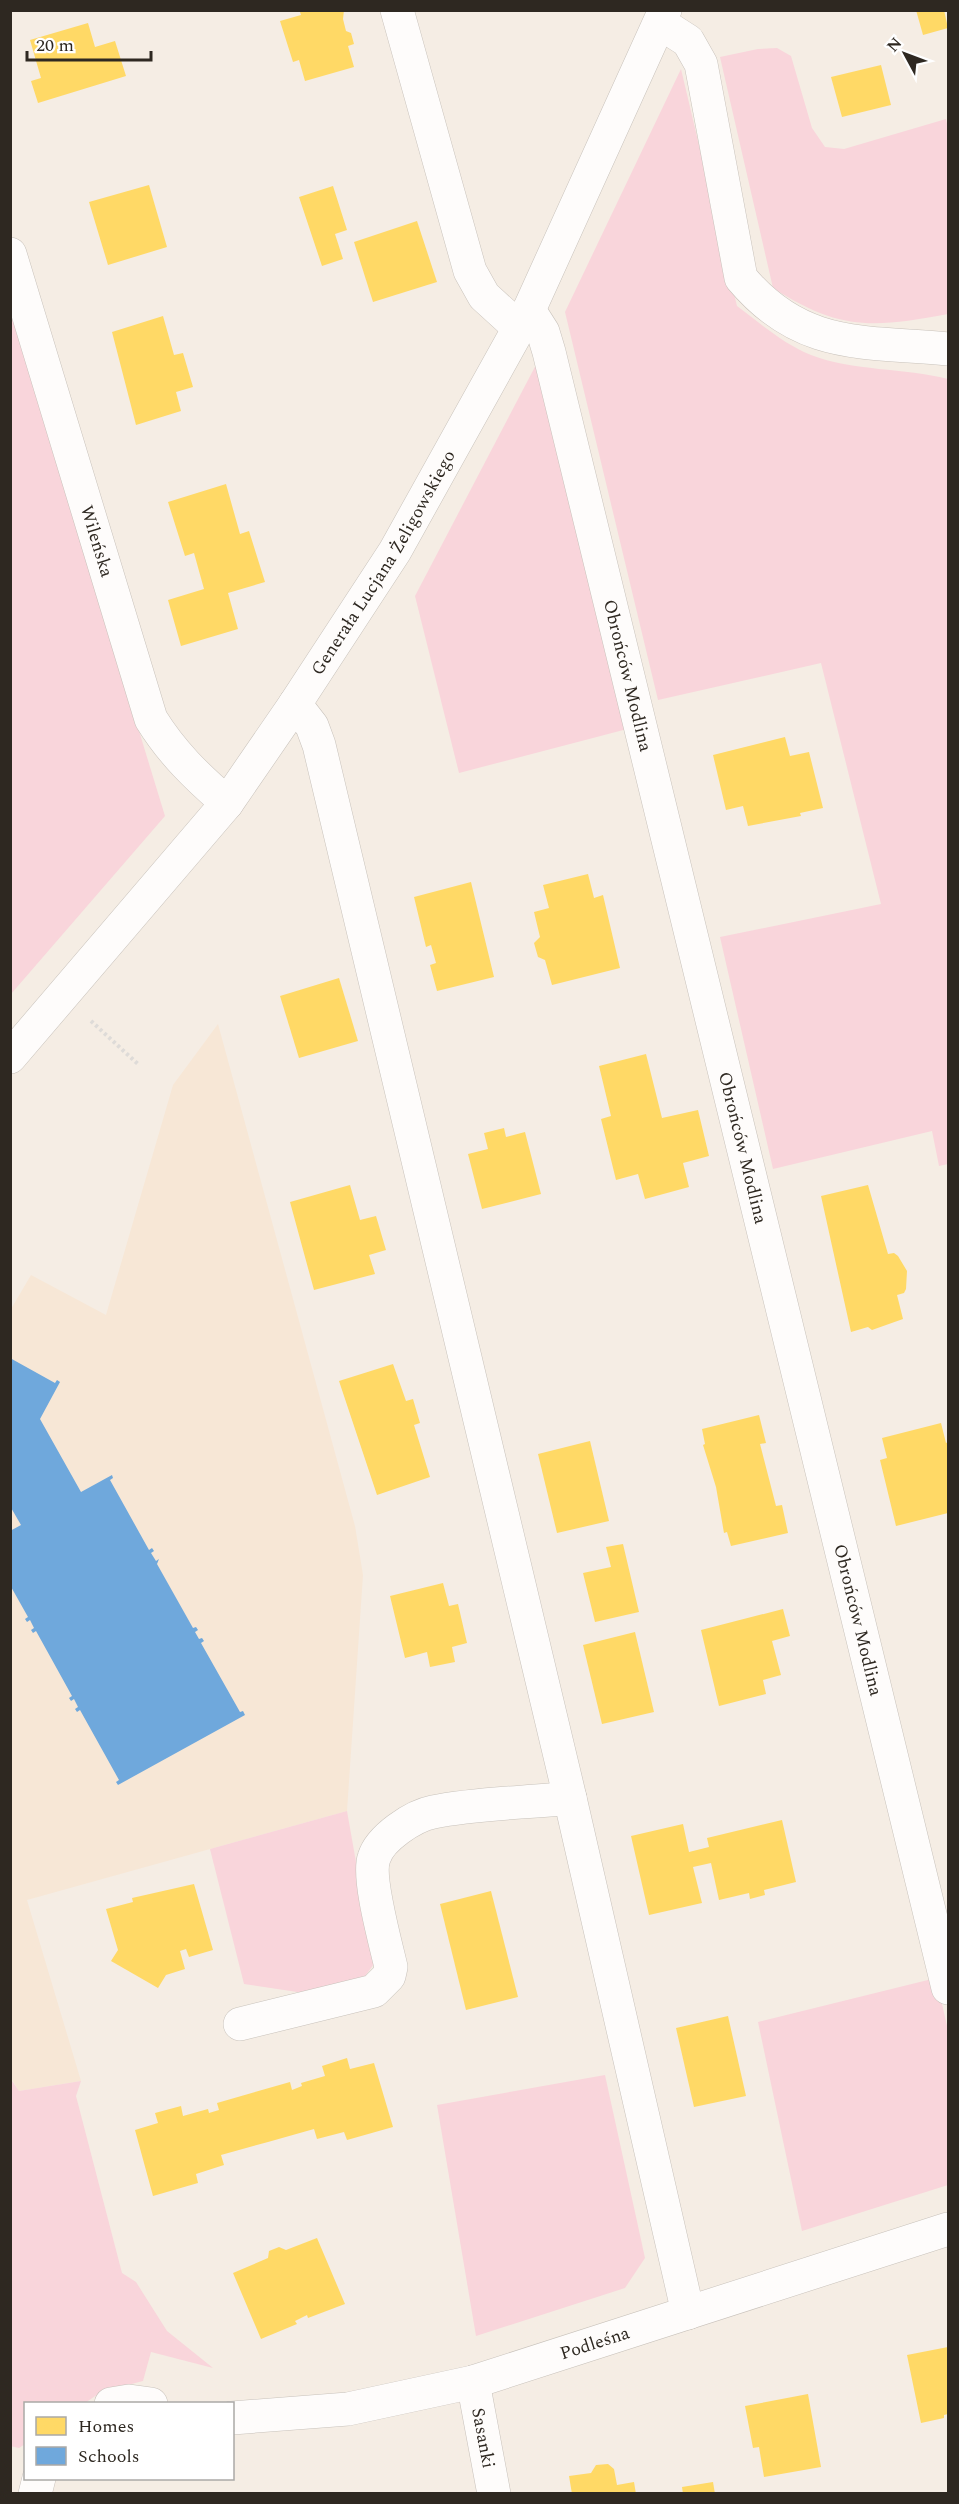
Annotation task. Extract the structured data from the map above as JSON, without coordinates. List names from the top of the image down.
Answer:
{
  "streets": {
    "street": [
      "Wileńska",
      "Generała Lucjana Żeligowskiego",
      "Obrońców Modlina",
      "Podleśna",
      "Sasanki"
    ]
  },
  "crossings": [
    ["Wileńska", "Generała Lucjana Żeligowskiego"],
    ["Generała Lucjana Żeligowskiego", "Obrońców Modlina"],
    ["Podleśna", "Sasanki"]
  ],
  "legend": ["Homes", "Schools"],
  "scale_bar": "20 m",
  "north": "top left"
}
